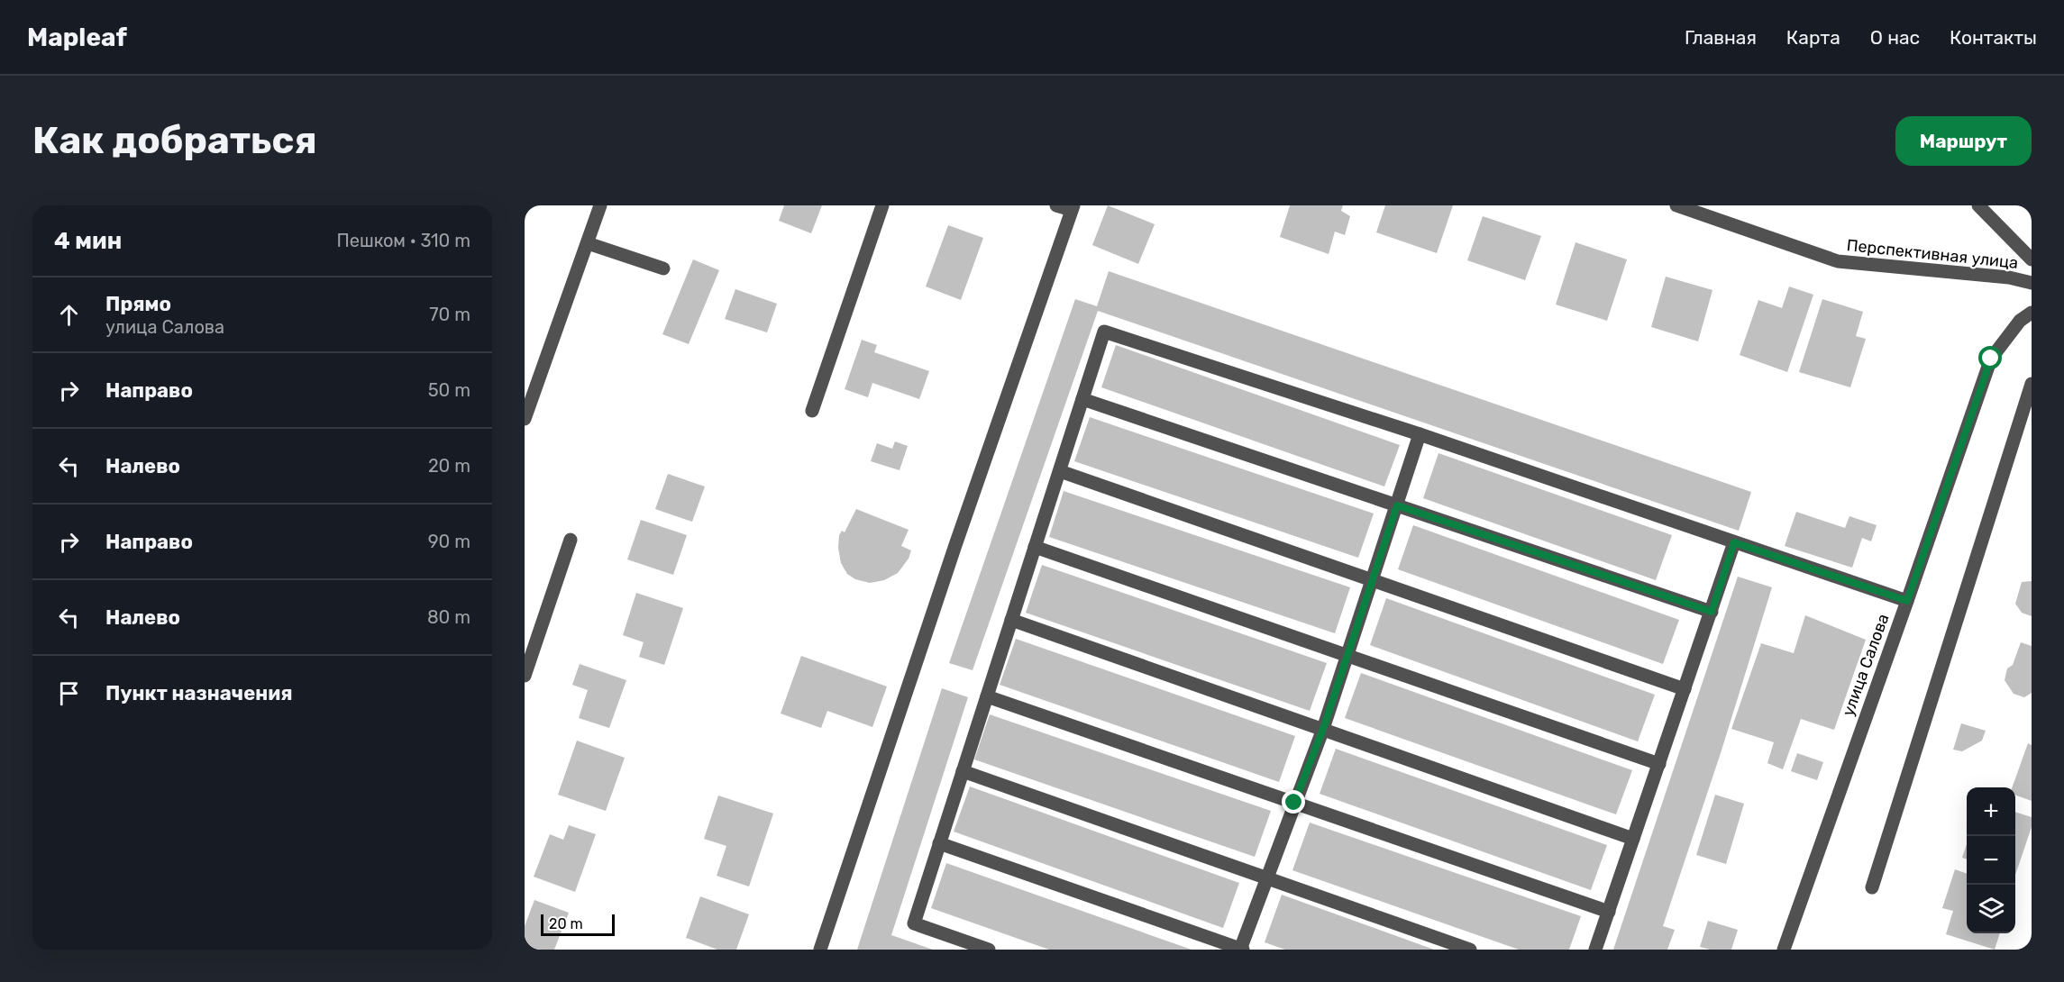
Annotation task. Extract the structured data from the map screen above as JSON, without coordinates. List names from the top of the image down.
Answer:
{
  "streets": {
    "street": ["Перспективная улица", "улица Салова"]
  },
  "scale_bar": "20 m",
  "page": {
    "header": "Mapleaf",
    "nav": [
      "Главная",
      "Карта",
      "О нас",
      "Контакты"
    ],
    "buttons": "Маршрут",
    "title": "Как добраться",
    "heading": ["4 мин", "Пешком · 310 m"],
    "list": [
      ["Прямо", "улица Салова", "70 m"],
      ["Направо", "50 m"],
      ["Налево", "20 m"],
      ["Направо", "90 m"],
      ["Налево", "80 m"],
      "Пункт назначения"
    ],
    "map_buttons": ["+", "−"],
    "scale": "20 m"
  }
}
